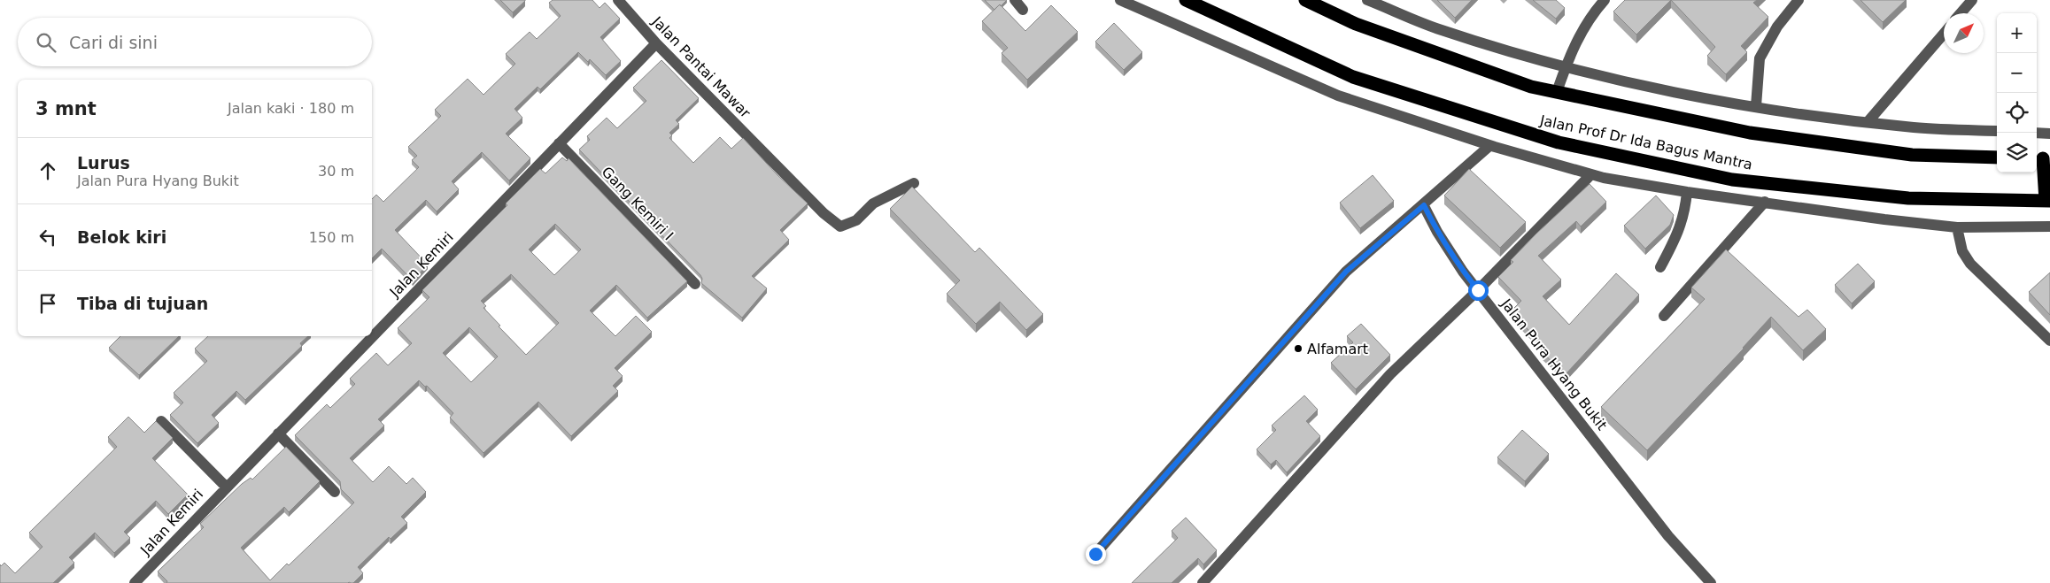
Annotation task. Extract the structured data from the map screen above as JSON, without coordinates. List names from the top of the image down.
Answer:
{
  "streets": {
    "highway": ["Jalan Prof Dr Ida Bagus Mantra"],
    "street": [
      "Jalan Pantai Mawar",
      "Gang Kemiri I",
      "Jalan Kemiri",
      "Jalan Pura Hyang Bukit"
    ]
  },
  "crossings": [
    ["Jalan Pantai Mawar", "Jalan Kemiri"],
    ["Gang Kemiri I", "Jalan Kemiri"]
  ],
  "places": ["Alfamart"],
  "north": "top right",
  "page": {
    "map_buttons": ["+", "−"],
    "search": "Cari di sini",
    "heading": ["3 mnt", "Jalan kaki · 180 m"],
    "list": [
      ["Lurus", "Jalan Pura Hyang Bukit", "30 m"],
      ["Belok kiri", "150 m"],
      "Tiba di tujuan"
    ]
  }
}
